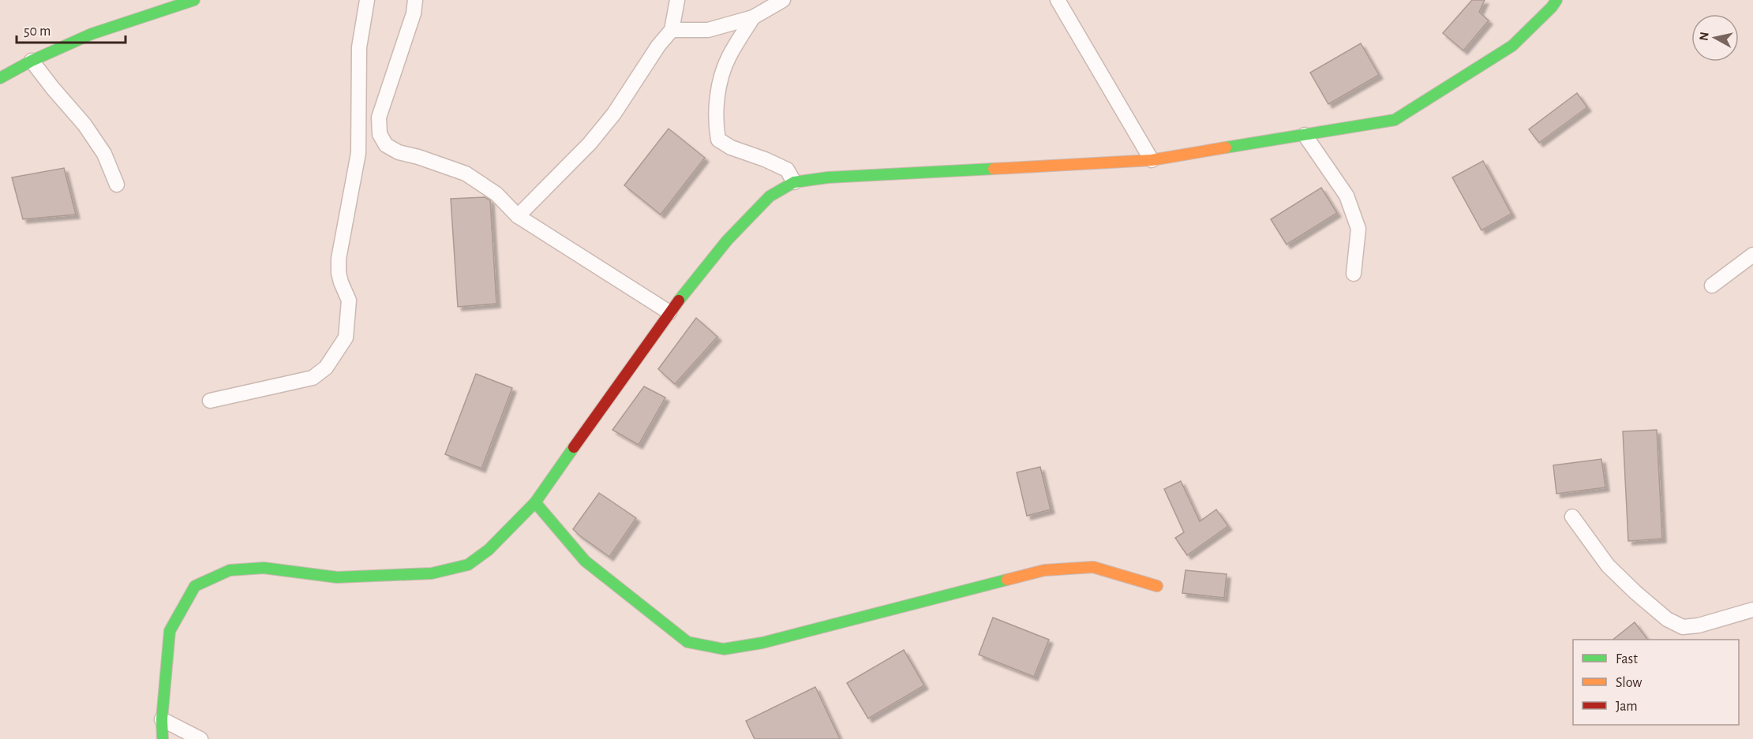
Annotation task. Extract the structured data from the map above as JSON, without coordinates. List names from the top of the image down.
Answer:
{
  "legend": ["Fast", "Slow", "Jam"],
  "scale_bar": "50 m",
  "north": "left"
}
